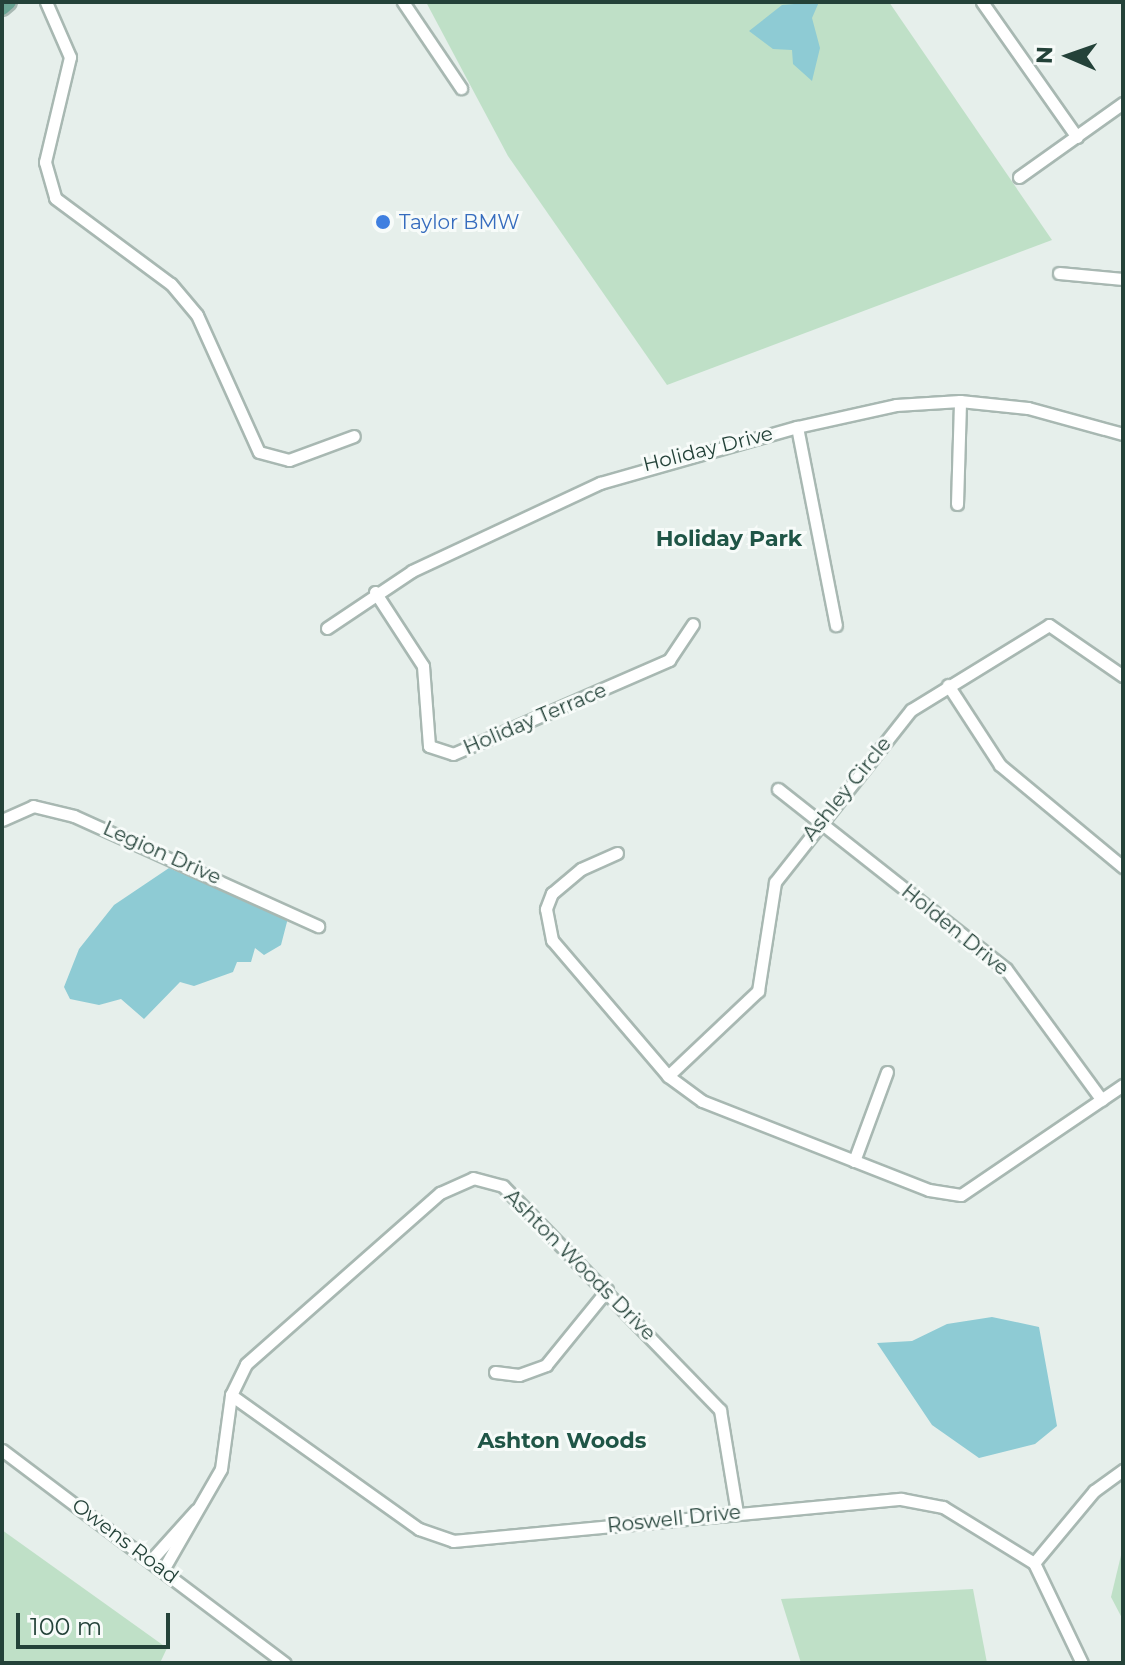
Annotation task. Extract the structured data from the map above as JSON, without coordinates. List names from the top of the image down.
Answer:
{
  "streets": {
    "street": [
      "Holiday Drive",
      "Holiday Terrace",
      "Ashley Circle",
      "Legion Drive",
      "Holden Drive",
      "Ashton Woods Drive",
      "Roswell Drive",
      "Owens Road"
    ]
  },
  "crossings": [
    ["Holiday Drive", "Holiday Terrace"],
    ["Ashley Circle", "Holden Drive"],
    ["Ashton Woods Drive", "Roswell Drive"],
    ["Ashton Woods Drive", "Owens Road"]
  ],
  "districts": ["Holiday Park", "Ashton Woods"],
  "places": ["Taylor BMW"],
  "scale_bar": "100 m",
  "north": "left"
}
